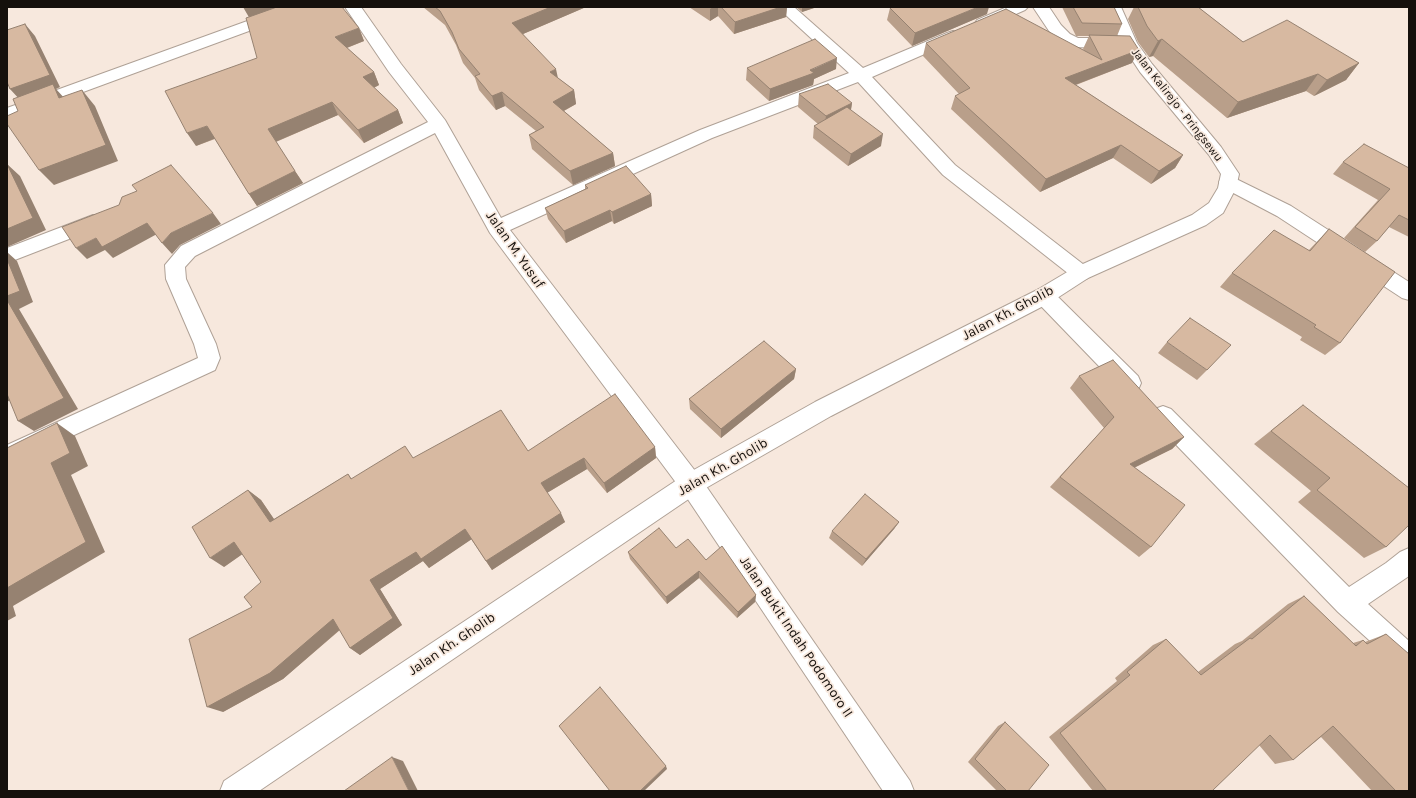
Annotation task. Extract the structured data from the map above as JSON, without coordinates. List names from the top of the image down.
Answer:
{
  "streets": {
    "street": [
      "Jalan Kalirejo - Pringsewu",
      "Jalan M. Yusuf",
      "Jalan Kh. Gholib",
      "Jalan Bukit Indah Podomoro II"
    ]
  },
  "crossings": [
    ["Jalan Kalirejo - Pringsewu", "Jalan Kh. Gholib"],
    ["Jalan M. Yusuf", "Jalan Kh. Gholib"],
    ["Jalan M. Yusuf", "Jalan Bukit Indah Podomoro II"],
    ["Jalan Kh. Gholib", "Jalan Bukit Indah Podomoro II"]
  ]
}
